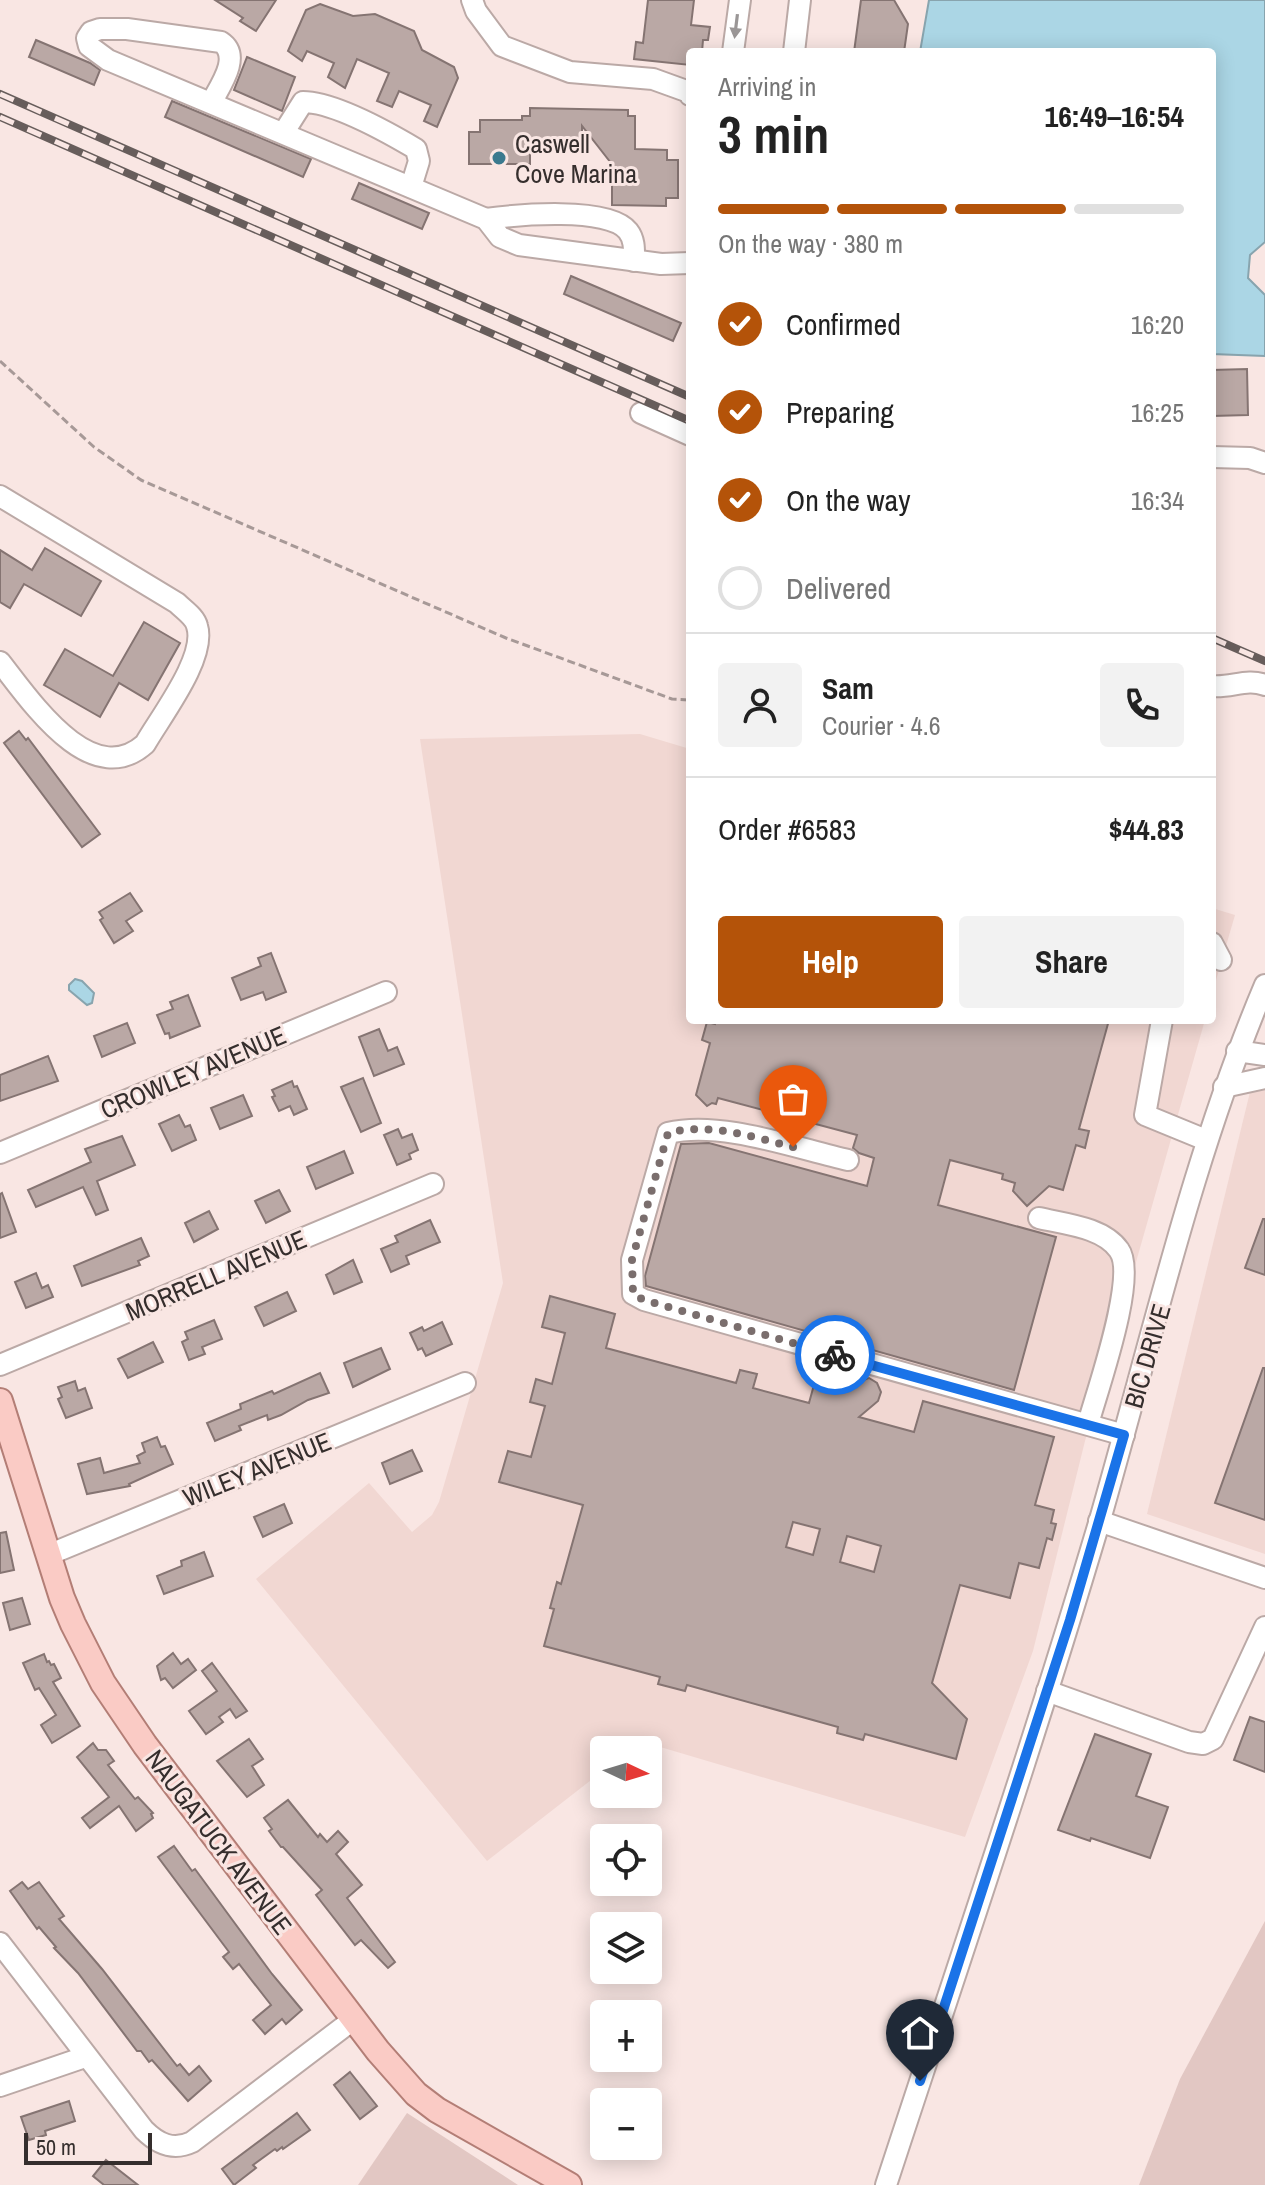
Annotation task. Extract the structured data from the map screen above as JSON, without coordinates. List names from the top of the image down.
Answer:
{
  "streets": {
    "main road": ["NAUGATUCK AVENUE"],
    "street": [
      "CROWLEY AVENUE",
      "MORRELL AVENUE",
      "BIC DRIVE",
      "WILEY AVENUE"
    ]
  },
  "crossings": [
    ["WILEY AVENUE", "NAUGATUCK AVENUE"]
  ],
  "places": ["Caswell Cove Marina"],
  "scale_bar": "50 m",
  "north": "right",
  "page": {
    "heading": ["3 min", "Arriving in", "16:49–16:54"],
    "panel": [
      "Sam",
      "Courier · 4.6",
      "Order #6583",
      "$44.83"
    ],
    "bar": "On the way · 380 m",
    "list": [
      ["Confirmed", "16:20"],
      ["Preparing", "16:25"],
      ["On the way", "16:34"],
      "Delivered"
    ],
    "buttons": ["Help", "Share"],
    "map_buttons": ["+", "−"],
    "scale": "50 m"
  }
}
